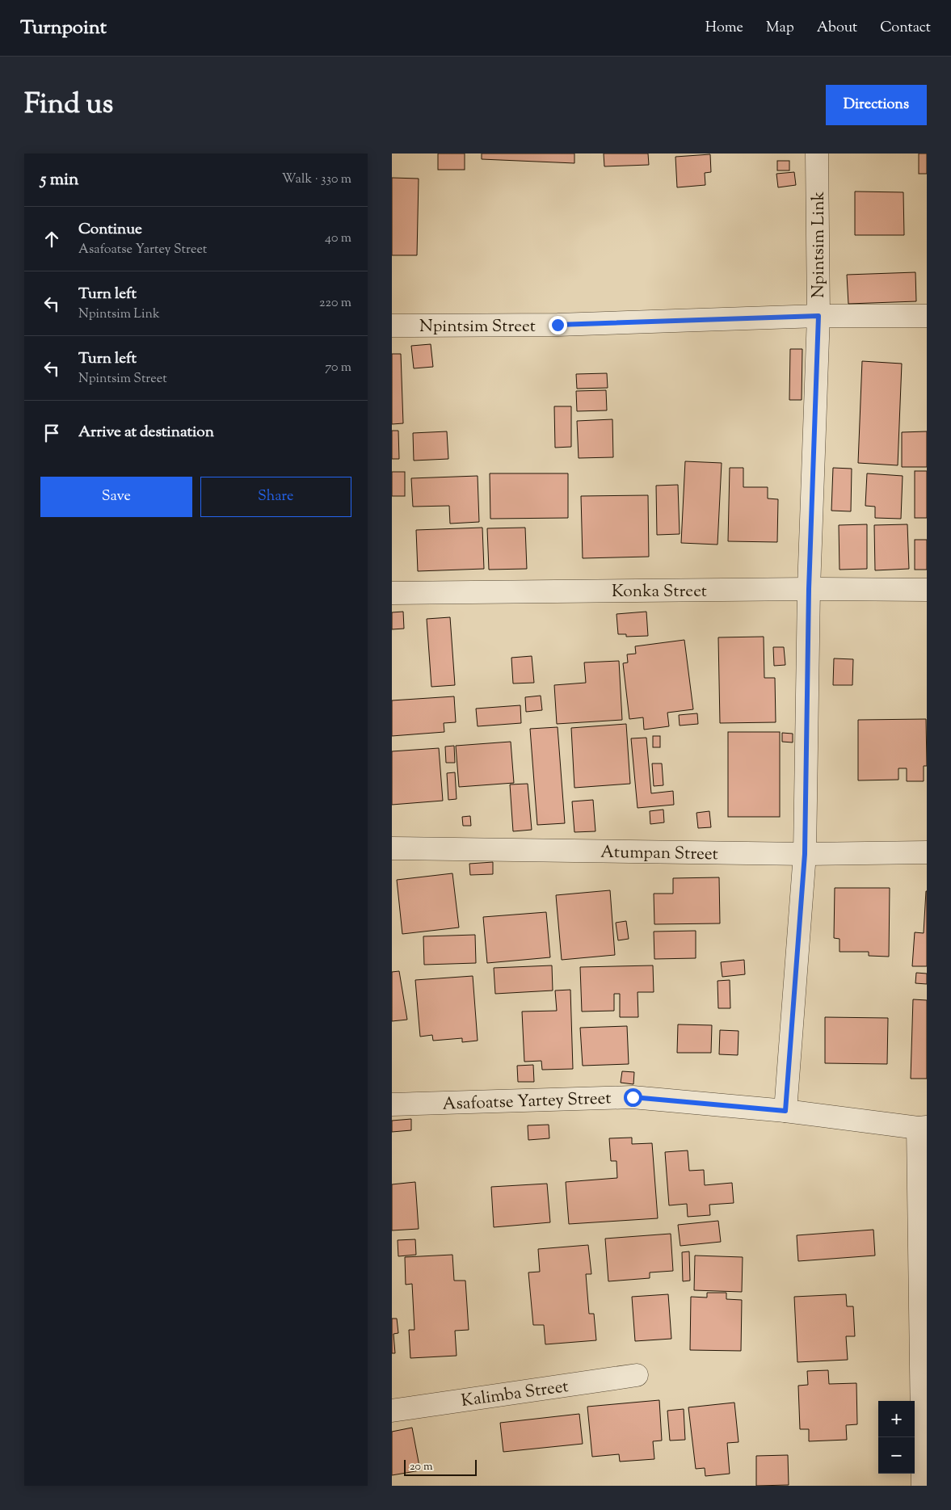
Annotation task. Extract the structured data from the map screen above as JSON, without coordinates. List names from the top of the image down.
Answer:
{
  "streets": {
    "street": [
      "Npintsim Link",
      "Npintsim Street",
      "Konka Street",
      "Atumpan Street",
      "Asafoatse Yartey Street",
      "Kalimba Street"
    ]
  },
  "crossings": [
    ["Npintsim Link", "Npintsim Street"],
    ["Npintsim Link", "Konka Street"],
    ["Npintsim Link", "Atumpan Street"],
    ["Npintsim Link", "Asafoatse Yartey Street"]
  ],
  "scale_bar": "20 m",
  "page": {
    "header": "Turnpoint",
    "nav": [
      "Home",
      "Map",
      "About",
      "Contact"
    ],
    "title": "Find us",
    "buttons": [
      "Directions",
      ["Save", "Share"]
    ],
    "heading": ["5 min", "Walk · 330 m"],
    "list": [
      ["Continue", "Asafoatse Yartey Street", "40 m"],
      ["Turn left", "Npintsim Link", "220 m"],
      ["Turn left", "Npintsim Street", "70 m"],
      "Arrive at destination"
    ],
    "map_buttons": ["+", "−"],
    "scale": "20 m"
  }
}
